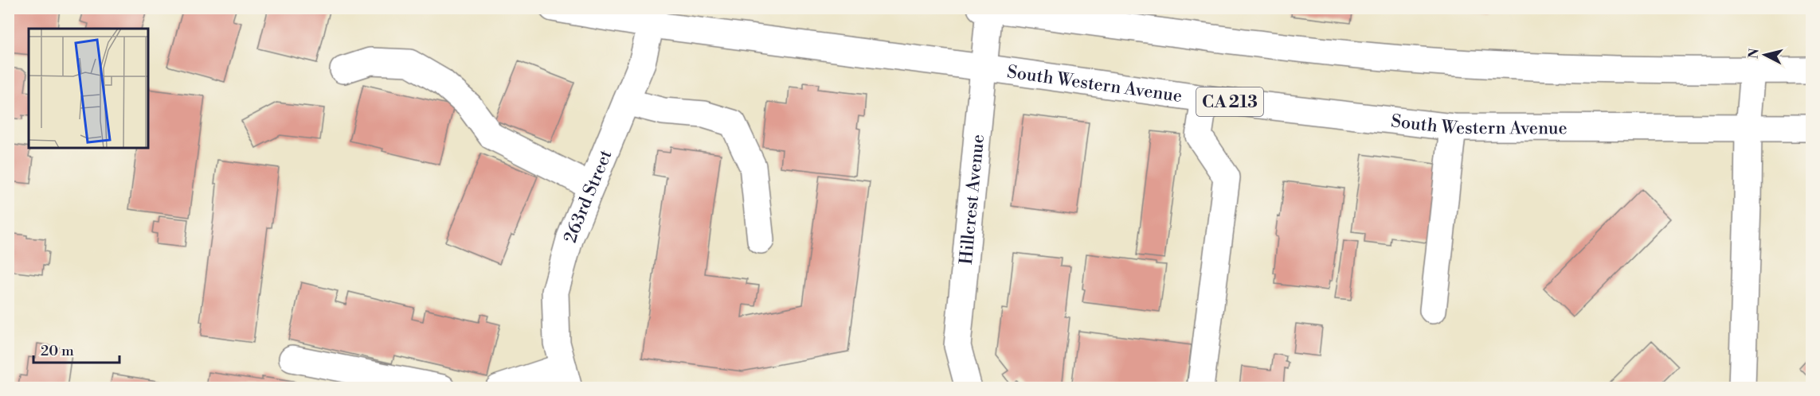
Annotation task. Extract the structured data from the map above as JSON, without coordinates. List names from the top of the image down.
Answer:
{
  "streets": {
    "main road": [
      "South Western Avenue",
      "CA 213",
      "263rd Street",
      "Hillcrest Avenue"
    ]
  },
  "crossings": [
    ["South Western Avenue", "263rd Street"],
    ["South Western Avenue", "Hillcrest Avenue"]
  ],
  "scale_bar": "20 m",
  "north": "left"
}
